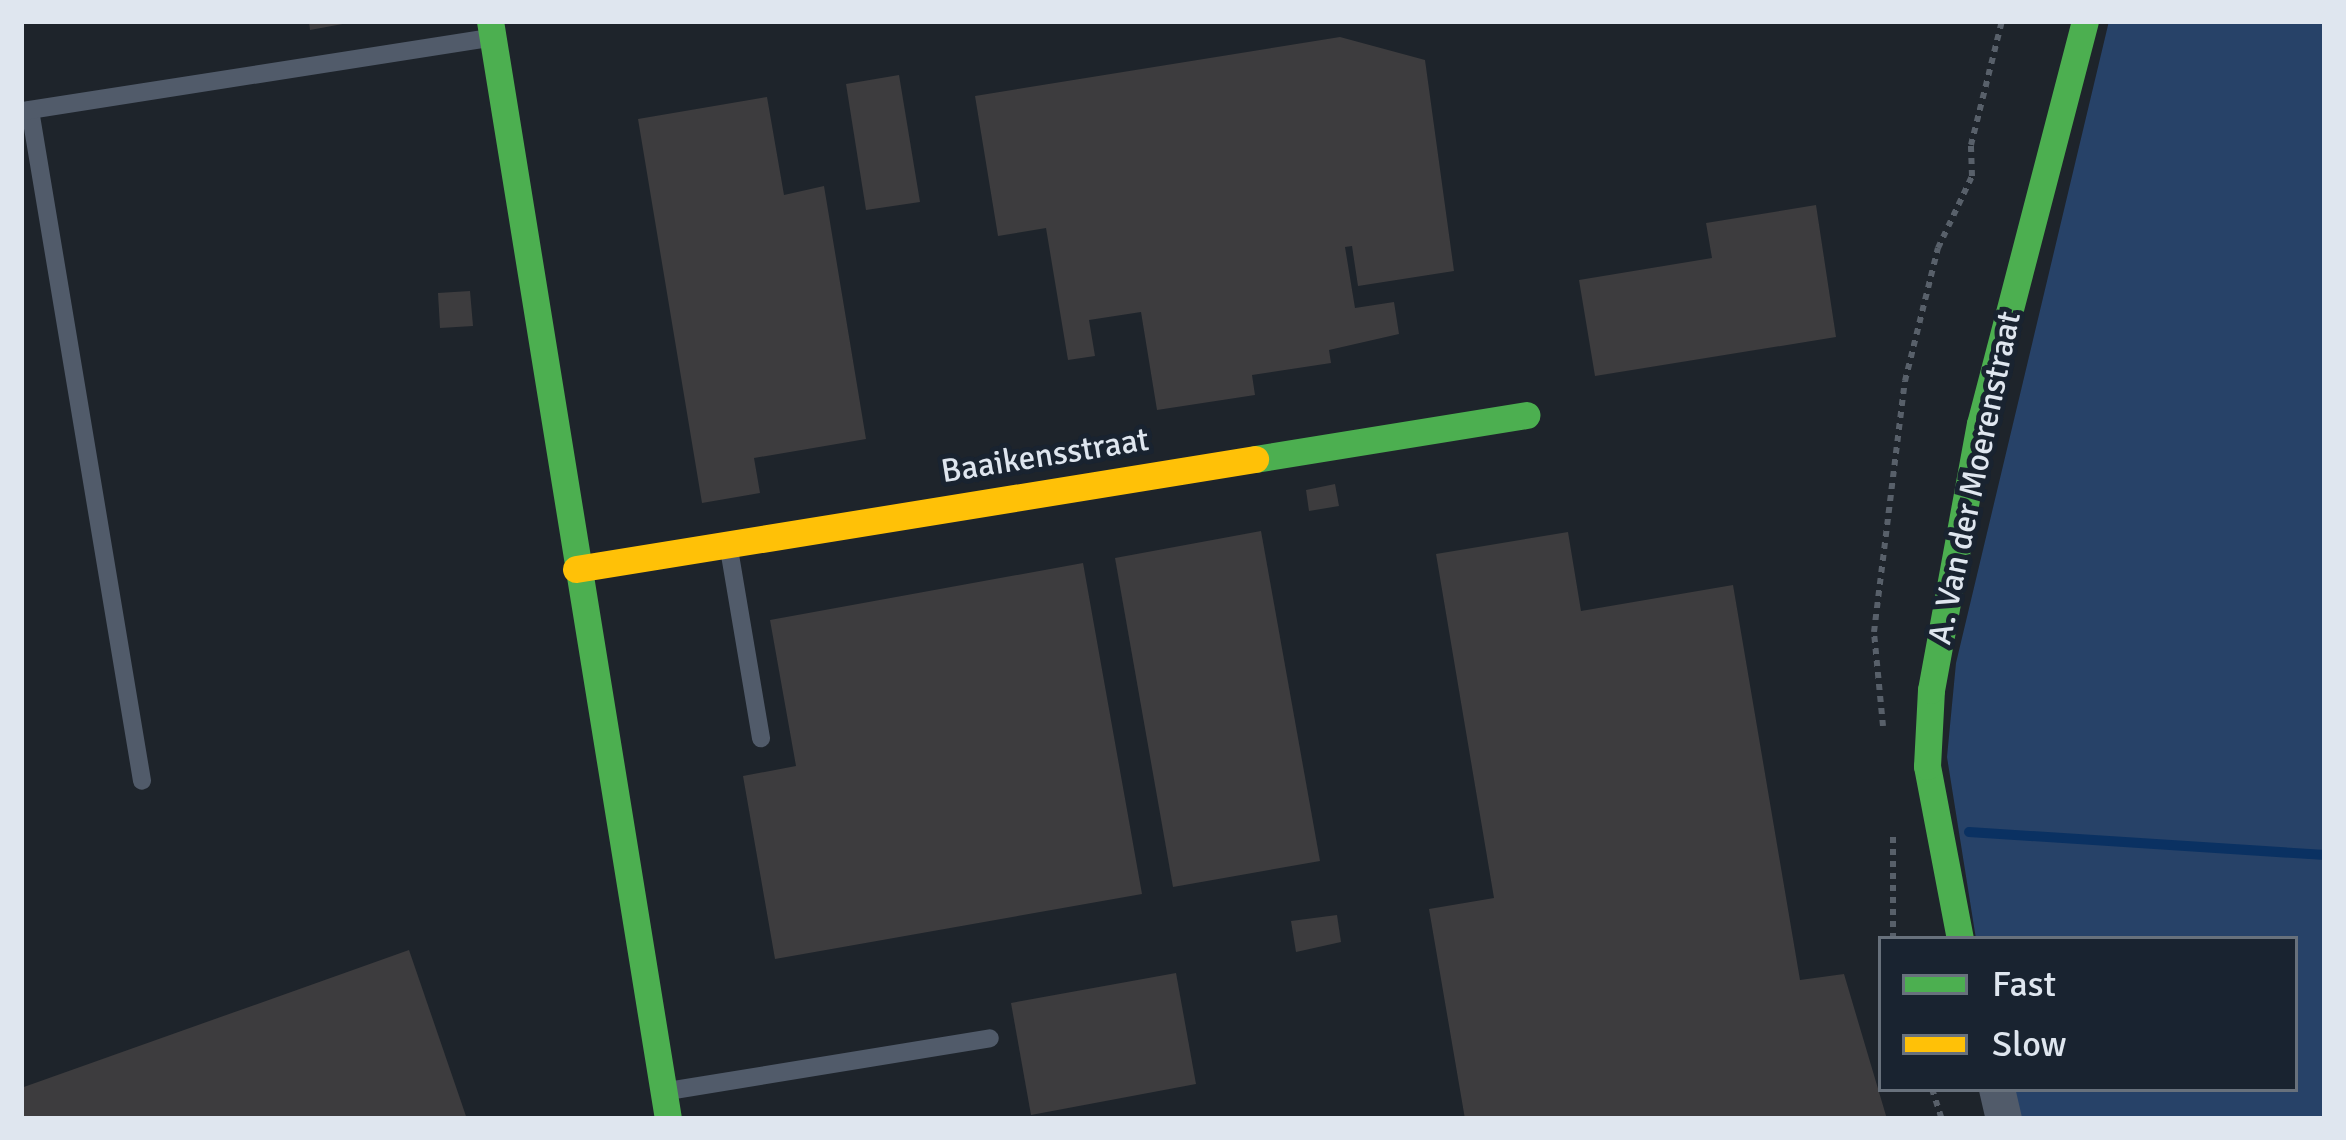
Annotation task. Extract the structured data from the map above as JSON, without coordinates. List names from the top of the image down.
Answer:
{
  "streets": {
    "street": ["Baaikensstraat", "A. Van der Moerenstraat"]
  },
  "legend": ["Fast", "Slow"]
}
